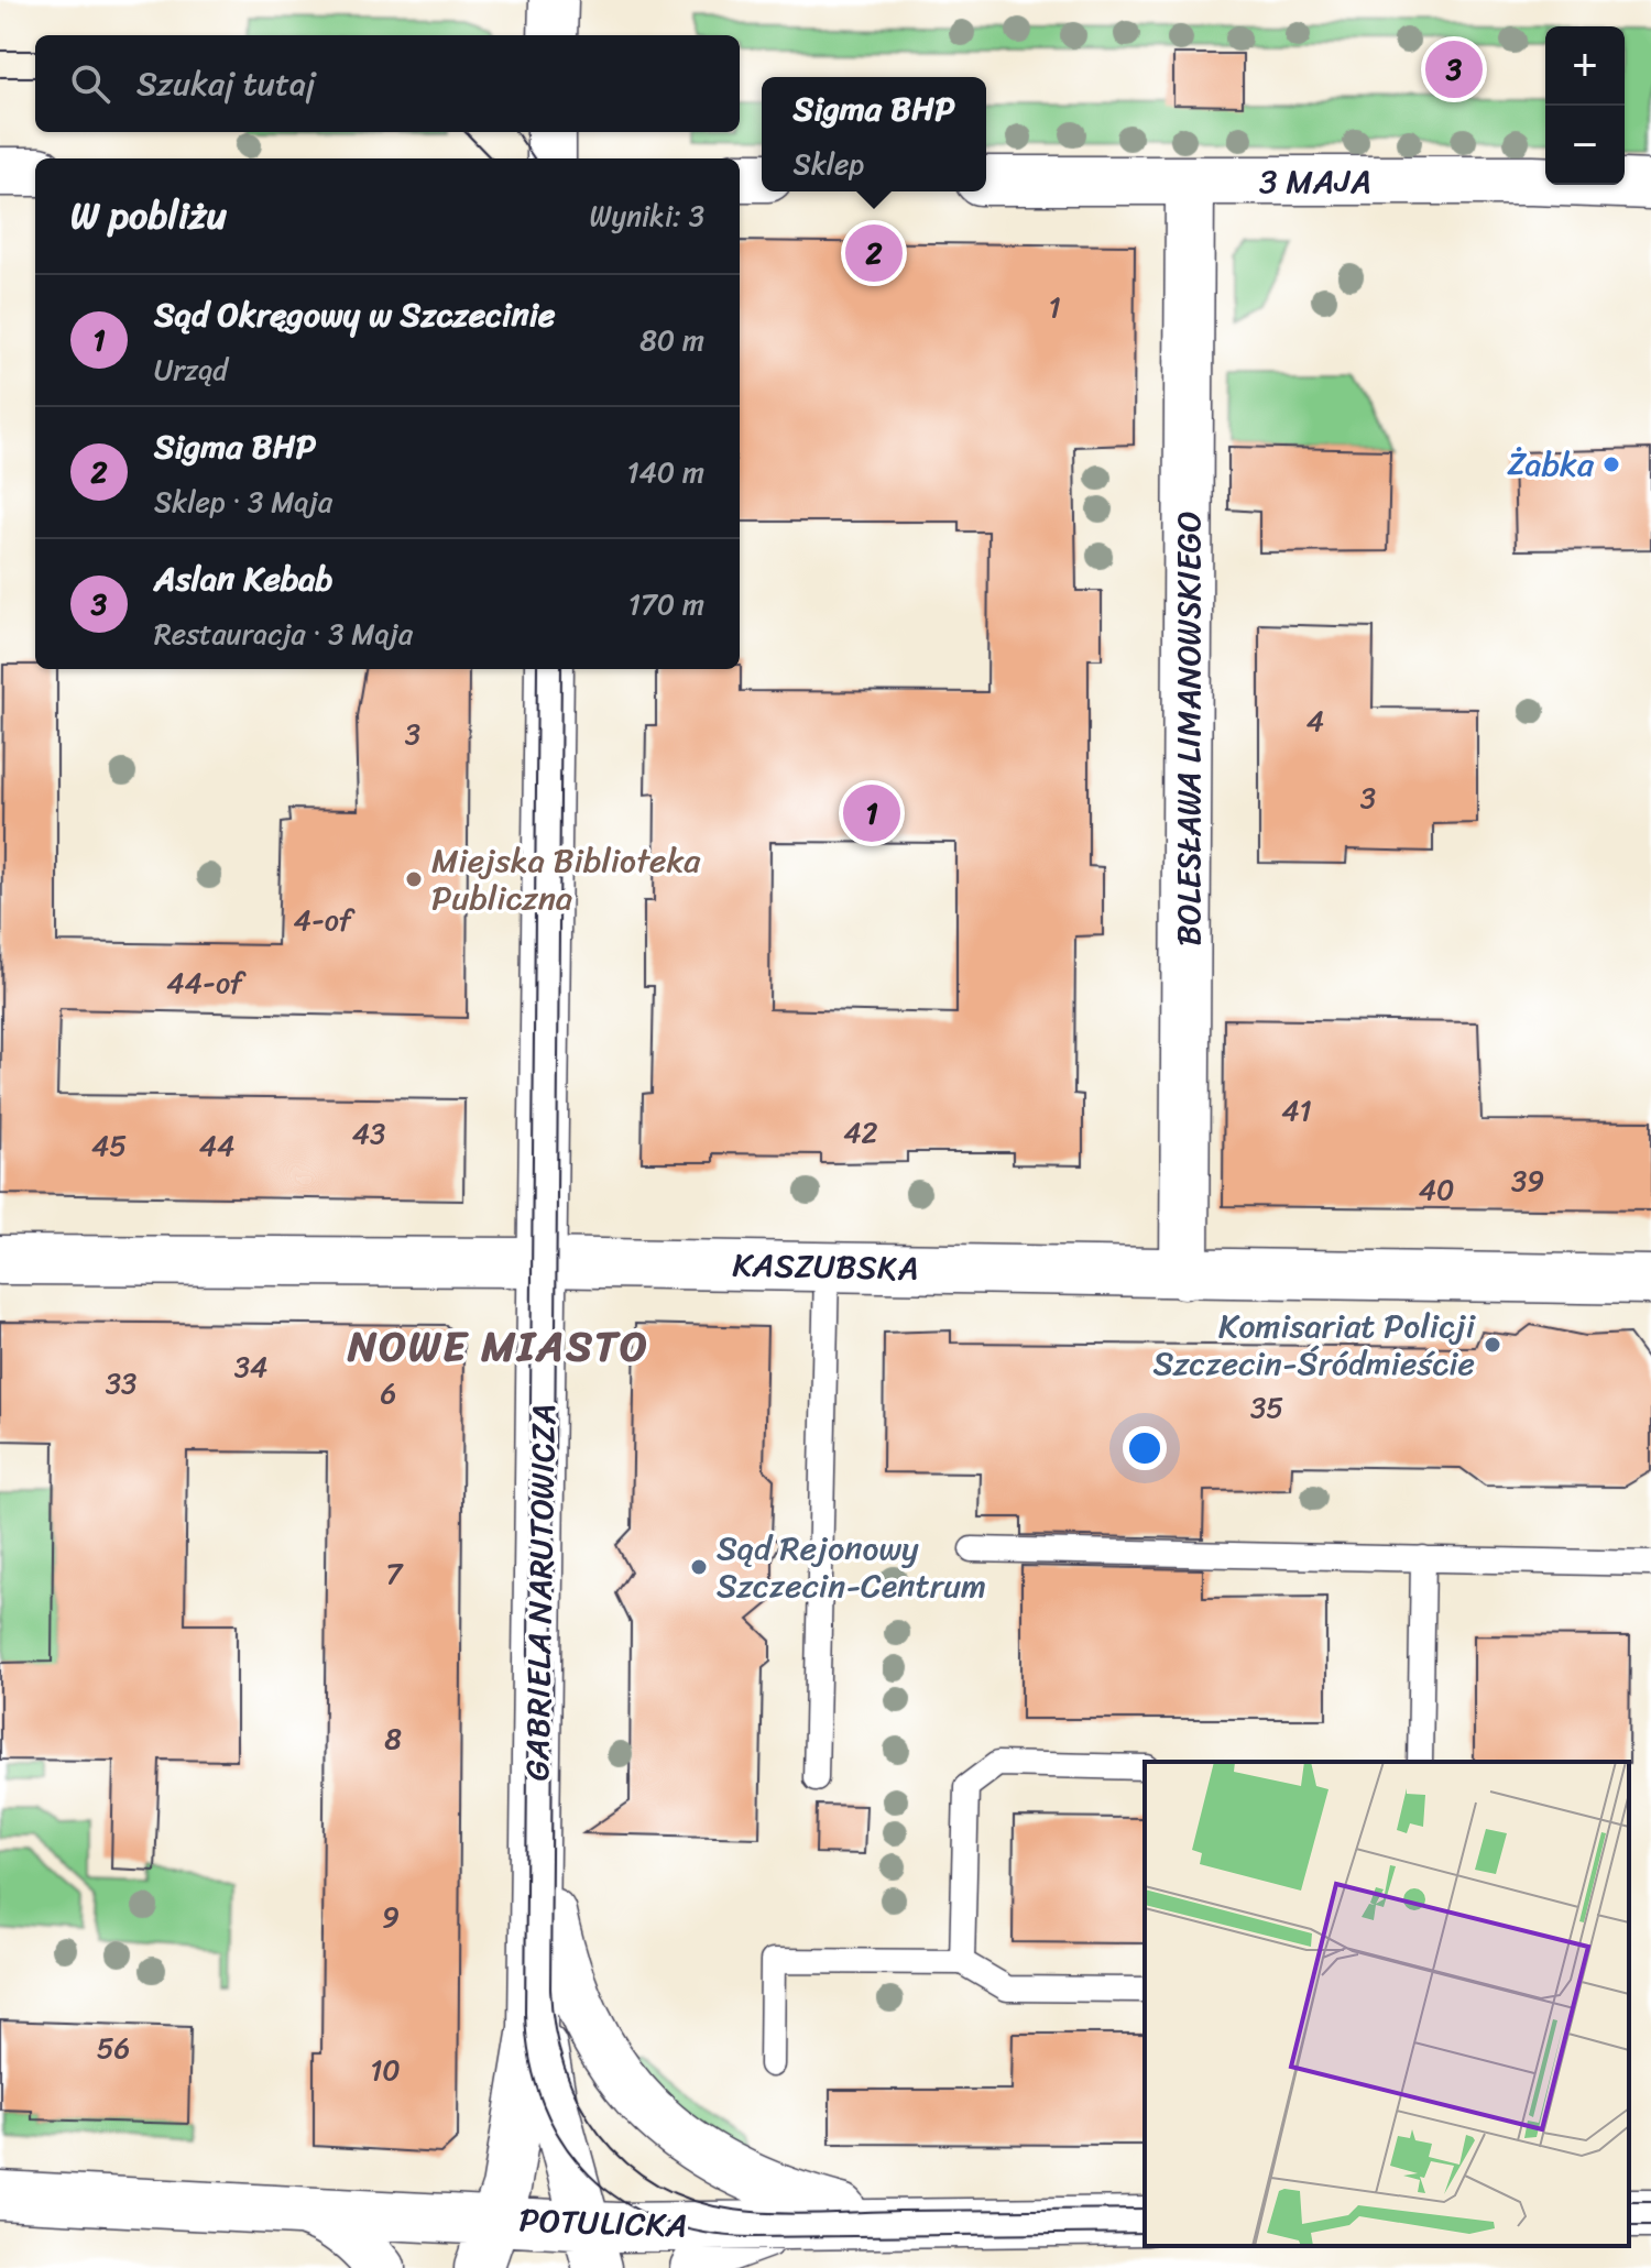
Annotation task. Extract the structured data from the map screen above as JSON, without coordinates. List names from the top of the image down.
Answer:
{
  "streets": {
    "street": [
      "3 MAJA",
      "BOLESŁAWA LIMANOWSKIEGO",
      "KASZUBSKA",
      "GABRIELA NARUTOWICZA",
      "POTULICKA"
    ]
  },
  "crossings": [
    ["3 MAJA", "BOLESŁAWA LIMANOWSKIEGO"],
    ["BOLESŁAWA LIMANOWSKIEGO", "KASZUBSKA"],
    ["KASZUBSKA", "GABRIELA NARUTOWICZA"],
    ["GABRIELA NARUTOWICZA", "POTULICKA"]
  ],
  "districts": ["NOWE MIASTO"],
  "places": [
    "Żabka",
    "Miejska Biblioteka Publiczna",
    "Komisariat Policji Szczecin-Śródmieście",
    "Sąd Rejonowy Szczecin-Centrum"
  ],
  "house_numbers": [
    "1",
    "4",
    "3",
    "3",
    "4-of",
    "44-of",
    "41",
    "42",
    "43",
    "45",
    "44",
    "39",
    "40",
    "34",
    "33",
    "6",
    "35",
    "7",
    "8",
    "9",
    "56",
    "10"
  ],
  "page": {
    "map_buttons": ["+", "−"],
    "search": "Szukaj tutaj",
    "pins": ["3", "2", "1"],
    "popup": ["Sigma BHP", "Sklep"],
    "heading": ["W pobliżu", "Wyniki: 3"],
    "list": [
      {
        "mark": "1",
        "name": "Sąd Okręgowy w Szczecinie",
        "note": "Urząd",
        "value": "80 m"
      },
      {
        "mark": "2",
        "name": "Sigma BHP",
        "note": "Sklep · 3 Maja",
        "value": "140 m"
      },
      {
        "mark": "3",
        "name": "Aslan Kebab",
        "note": "Restauracja · 3 Maja",
        "value": "170 m"
      }
    ]
  }
}
